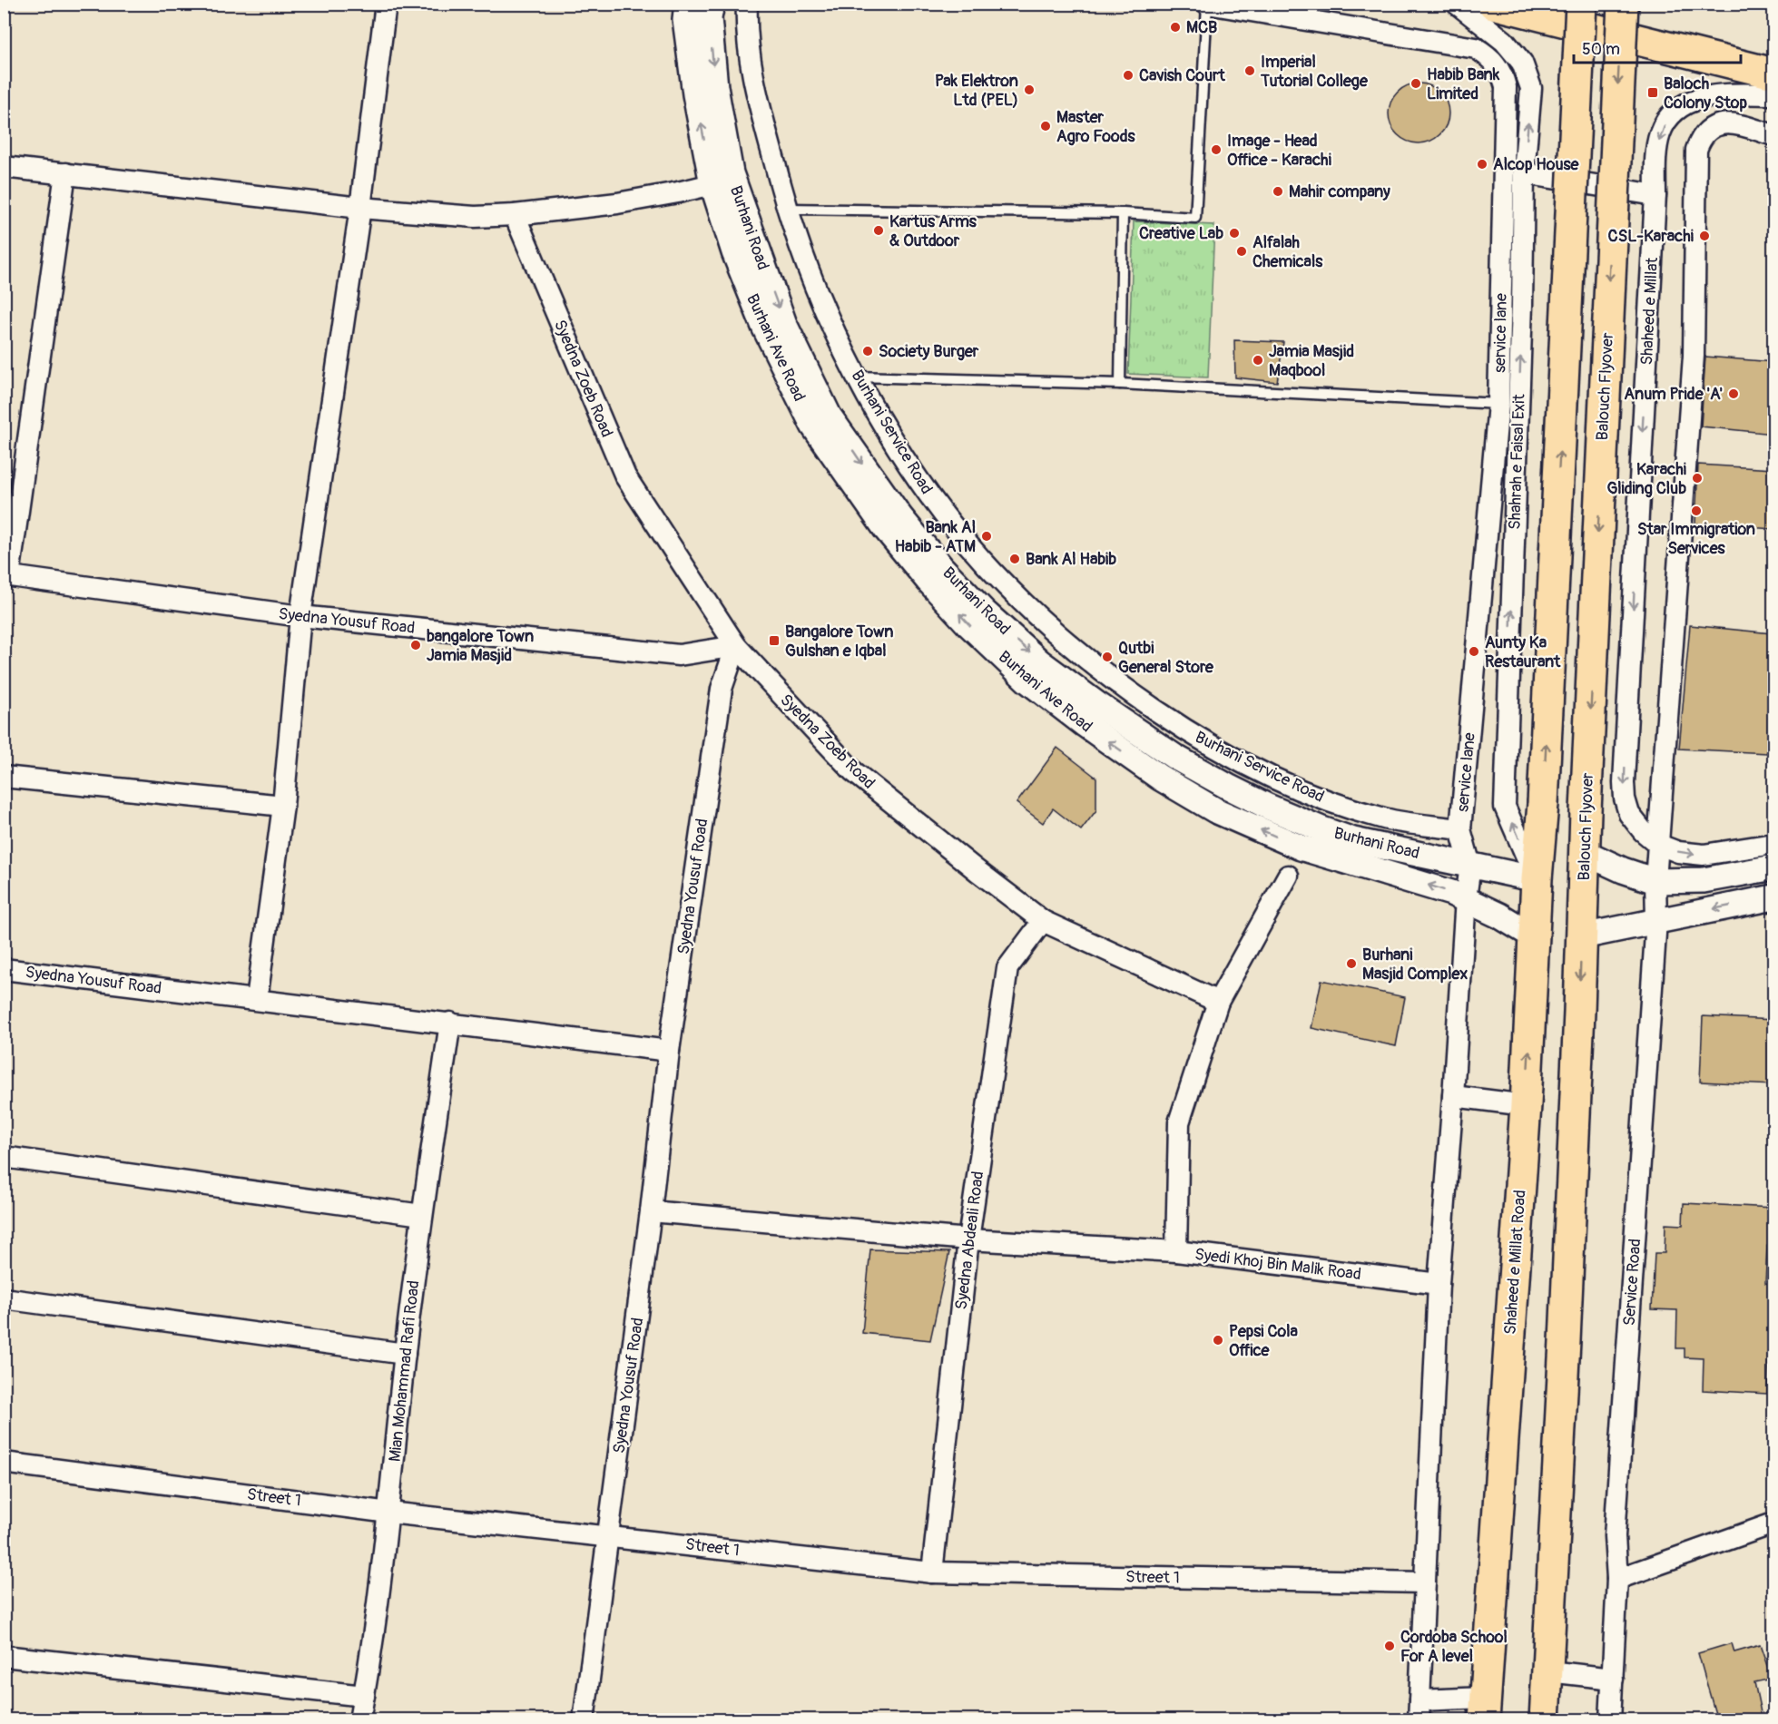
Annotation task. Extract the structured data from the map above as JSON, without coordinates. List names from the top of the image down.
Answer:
{
  "streets": {
    "main road": ["Balouch Flyover", "Shaheed e Millat Road"],
    "street": [
      "Burhani Road",
      "Shaheed e Millat",
      "service lane",
      "Burhani Ave Road",
      "Syedna Zoeb Road",
      "Burhani Service Road",
      "Shahrah e Faisal Exit",
      "Syedna Yousuf Road",
      "Syedna Abdeali Road",
      "Syedi Khoj Bin Malik Road",
      "Service Road",
      "Mian Mohammad Rafi Road",
      "Street 1"
    ]
  },
  "crossings": [
    ["Burhani Road", "service lane"],
    ["Burhani Road", "Burhani Ave Road"],
    ["Burhani Road", "Shahrah e Faisal Exit"],
    ["Burhani Road", "Shaheed e Millat Road"],
    ["Shaheed e Millat", "Service Road"],
    ["service lane", "Burhani Ave Road"],
    ["service lane", "Burhani Service Road"],
    ["service lane", "Syedi Khoj Bin Malik Road"],
    ["service lane", "Street 1"],
    ["Burhani Ave Road", "Shaheed e Millat Road"],
    ["Syedna Zoeb Road", "Syedna Yousuf Road"],
    ["Syedna Zoeb Road", "Syedna Abdeali Road"],
    ["Syedna Zoeb Road", "Syedi Khoj Bin Malik Road"],
    ["Shahrah e Faisal Exit", "Shaheed e Millat Road"],
    ["Syedna Yousuf Road", "Mian Mohammad Rafi Road"],
    ["Syedna Yousuf Road", "Street 1"],
    ["Syedna Abdeali Road", "Street 1"],
    ["Mian Mohammad Rafi Road", "Street 1"]
  ],
  "one_way": [
    "Burhani Ave Road",
    "Balouch Flyover",
    "Shahrah e Faisal Exit",
    "Shaheed e Millat Road"
  ],
  "places": {
    "other": [
      "MCB",
      "Imperial Tutorial College",
      "Cavish Court",
      "Habib Bank Limited",
      "Pak Elektron Ltd (PEL)",
      "Master Agro Foods",
      "Image - Head Office - Karachi",
      "Alcop House",
      "Mahir company",
      "Kartus Arms & Outdoor",
      "Creative Lab",
      "CSL-Karachi",
      "Alfalah Chemicals",
      "Society Burger",
      "Jamia Masjid Maqbool",
      "Anum Pride 'A'",
      "Karachi Gliding Club",
      "Star Immigration Services",
      "Bank Al Habib - ATM",
      "Bank Al Habib",
      "bangalore Town Jamia Masjid",
      "Aunty Ka Restaurant",
      "Qutbi General Store",
      "Burhani Masjid Complex",
      "Pepsi Cola Office",
      "Cordoba School For A level"
    ],
    "transit": ["Baloch Colony Stop", "Bangalore Town Gulshan e Iqbal"]
  },
  "scale_bar": "50 m"
}
